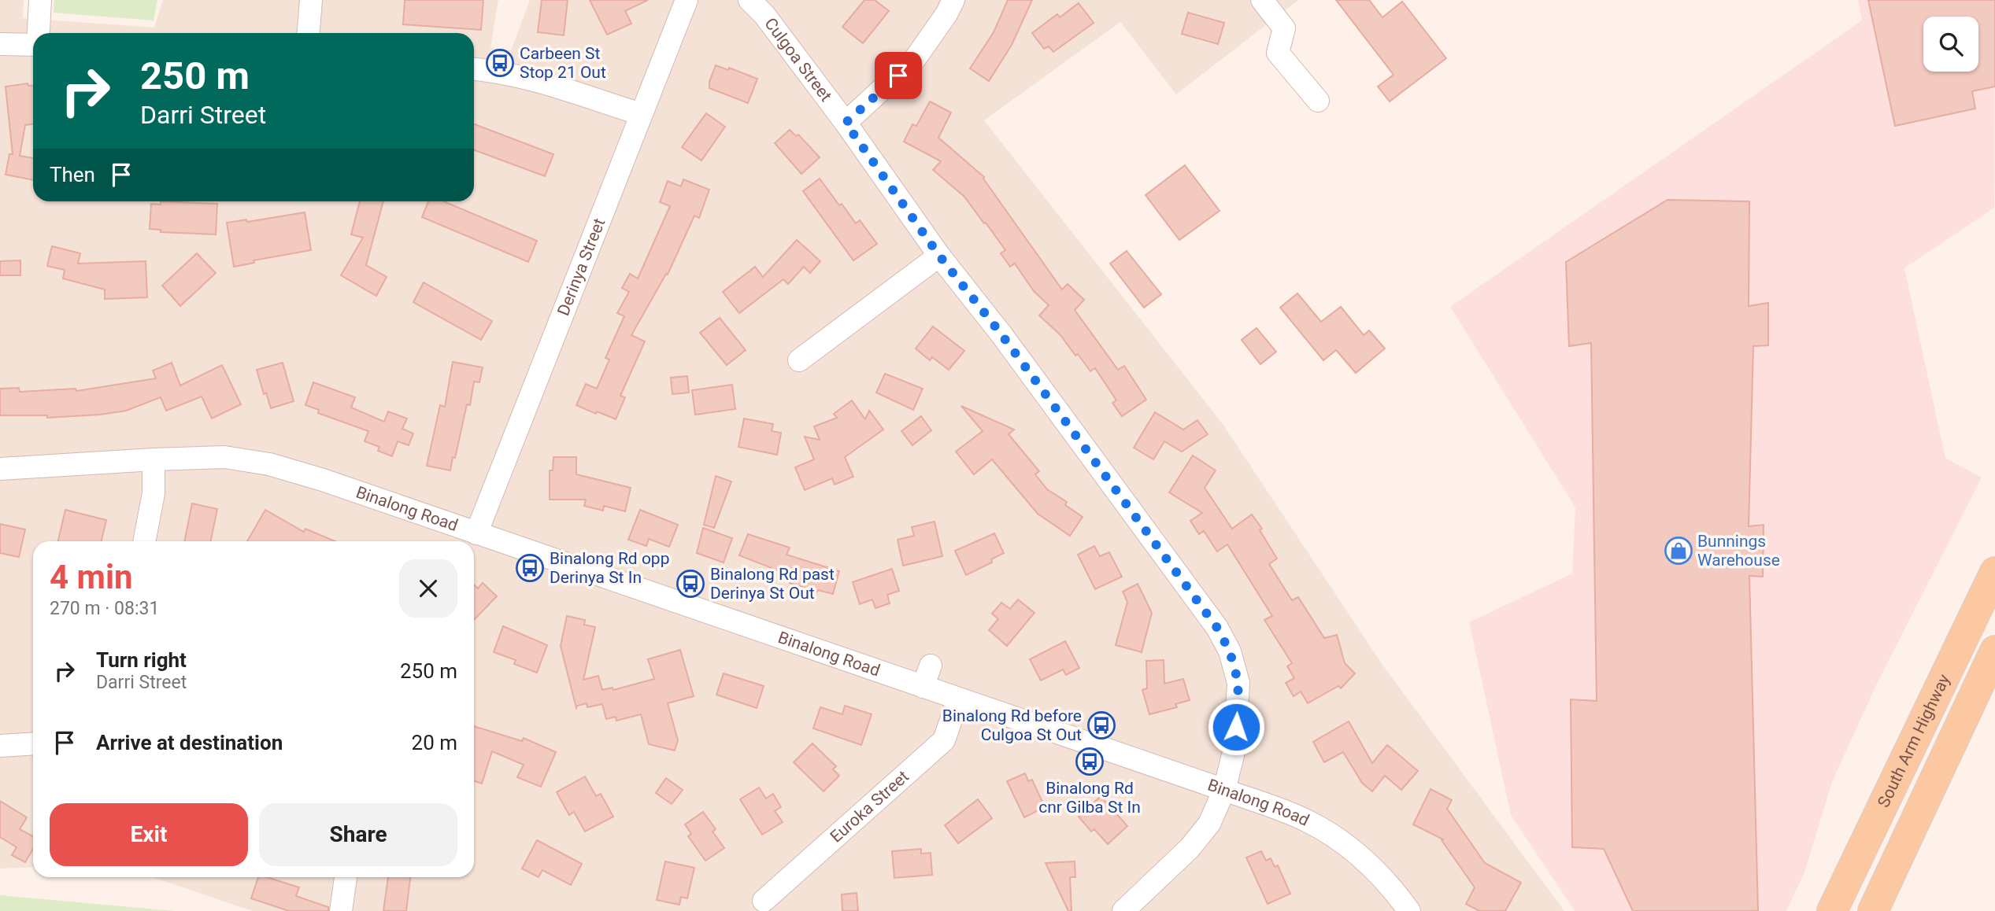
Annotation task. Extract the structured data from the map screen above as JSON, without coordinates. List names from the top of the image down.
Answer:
{
  "streets": {
    "main road": ["South Arm Highway"],
    "street": [
      "Culgoa Street",
      "Derinya Street",
      "Binalong Road",
      "Euroka Street"
    ]
  },
  "crossings": [
    ["Culgoa Street", "Binalong Road"],
    ["Derinya Street", "Binalong Road"],
    ["Binalong Road", "Euroka Street"]
  ],
  "places": {
    "bus stop": [
      "Carbeen St Stop 21 Out",
      "Binalong Rd opp Derinya St In",
      "Binalong Rd past Derinya St Out",
      "Binalong Rd before Culgoa St Out",
      "Binalong Rd cnr Gilba St In"
    ],
    "shop": ["Bunnings Warehouse"]
  },
  "page": {
    "turn": ["250 m", "Darri Street"],
    "then": "Then",
    "heading": ["4 min", "270 m · 08:31"],
    "list": [
      {
        "name": "Turn right",
        "note": "Darri Street",
        "value": "250 m"
      },
      {
        "name": "Arrive at destination",
        "value": "20 m"
      }
    ],
    "buttons": ["Exit", "Share"]
  }
}
